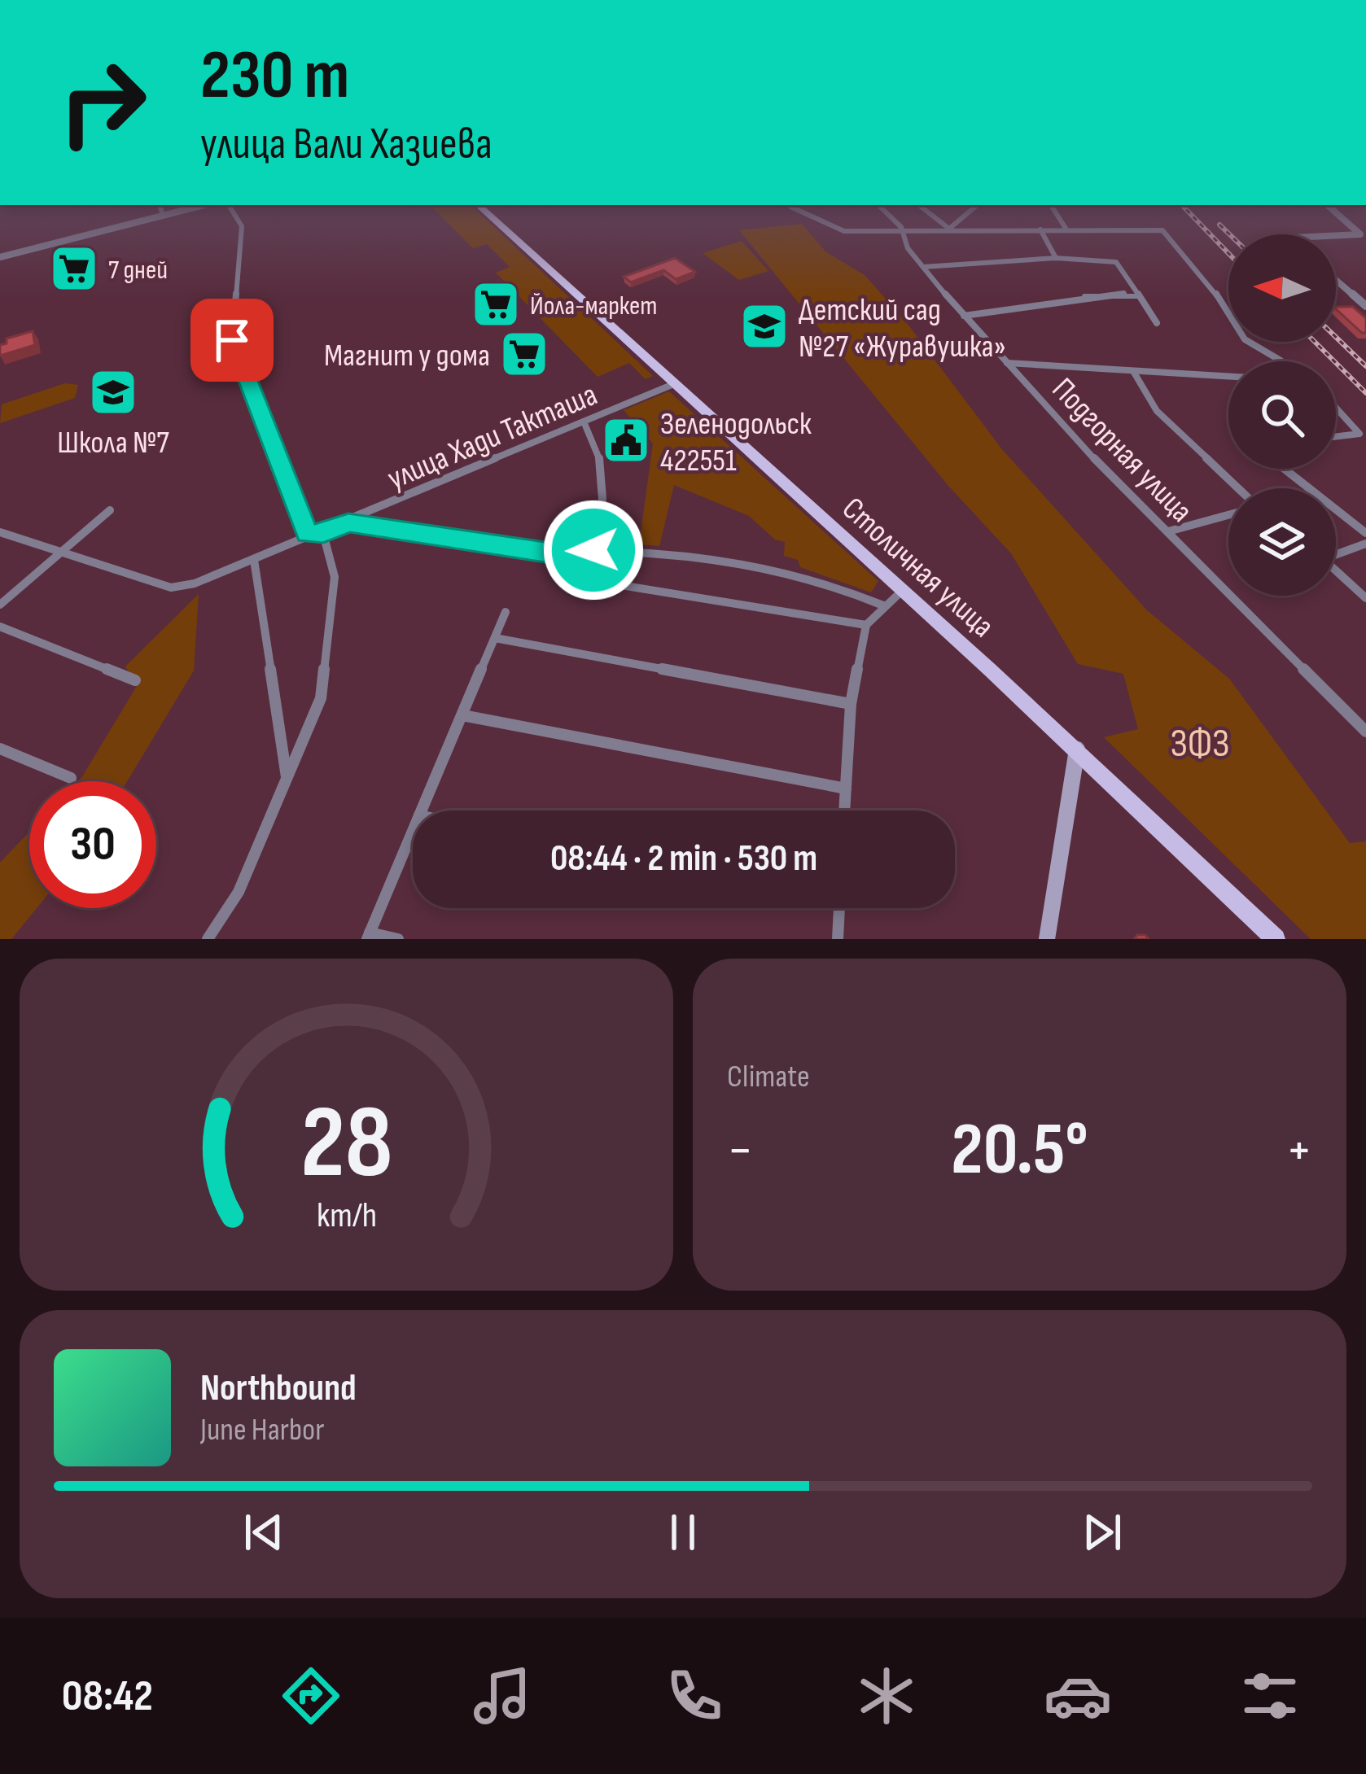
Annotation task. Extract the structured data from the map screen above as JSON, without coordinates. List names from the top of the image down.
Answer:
{
  "streets": {
    "main road": ["Столичная улица"],
    "street": ["улица Хади Такташа", "Подгорная улица"]
  },
  "crossings": [
    ["улица Хади Такташа", "Столичная улица"]
  ],
  "parks": ["ЗФЗ"],
  "places": {
    "supermarket": ["7 дней", "Йола-маркет", "Магнит у дома"],
    "school or university": ["Детский сад №27 «Журавушка»", "Школа №7"],
    "public building": ["Зеленодольск 422551"]
  },
  "north": "left",
  "page": {
    "turn": ["230 m", "улица Вали Хазиева"],
    "limit": "30",
    "trip": "08:44 · 2 min · 530 m",
    "tile": "Climate",
    "heat": ["−", "20.5°", "+"],
    "song": ["Northbound", "June Harbor"],
    "tabs": "08:42",
    "gauge": ["28", "km/h"]
  }
}
